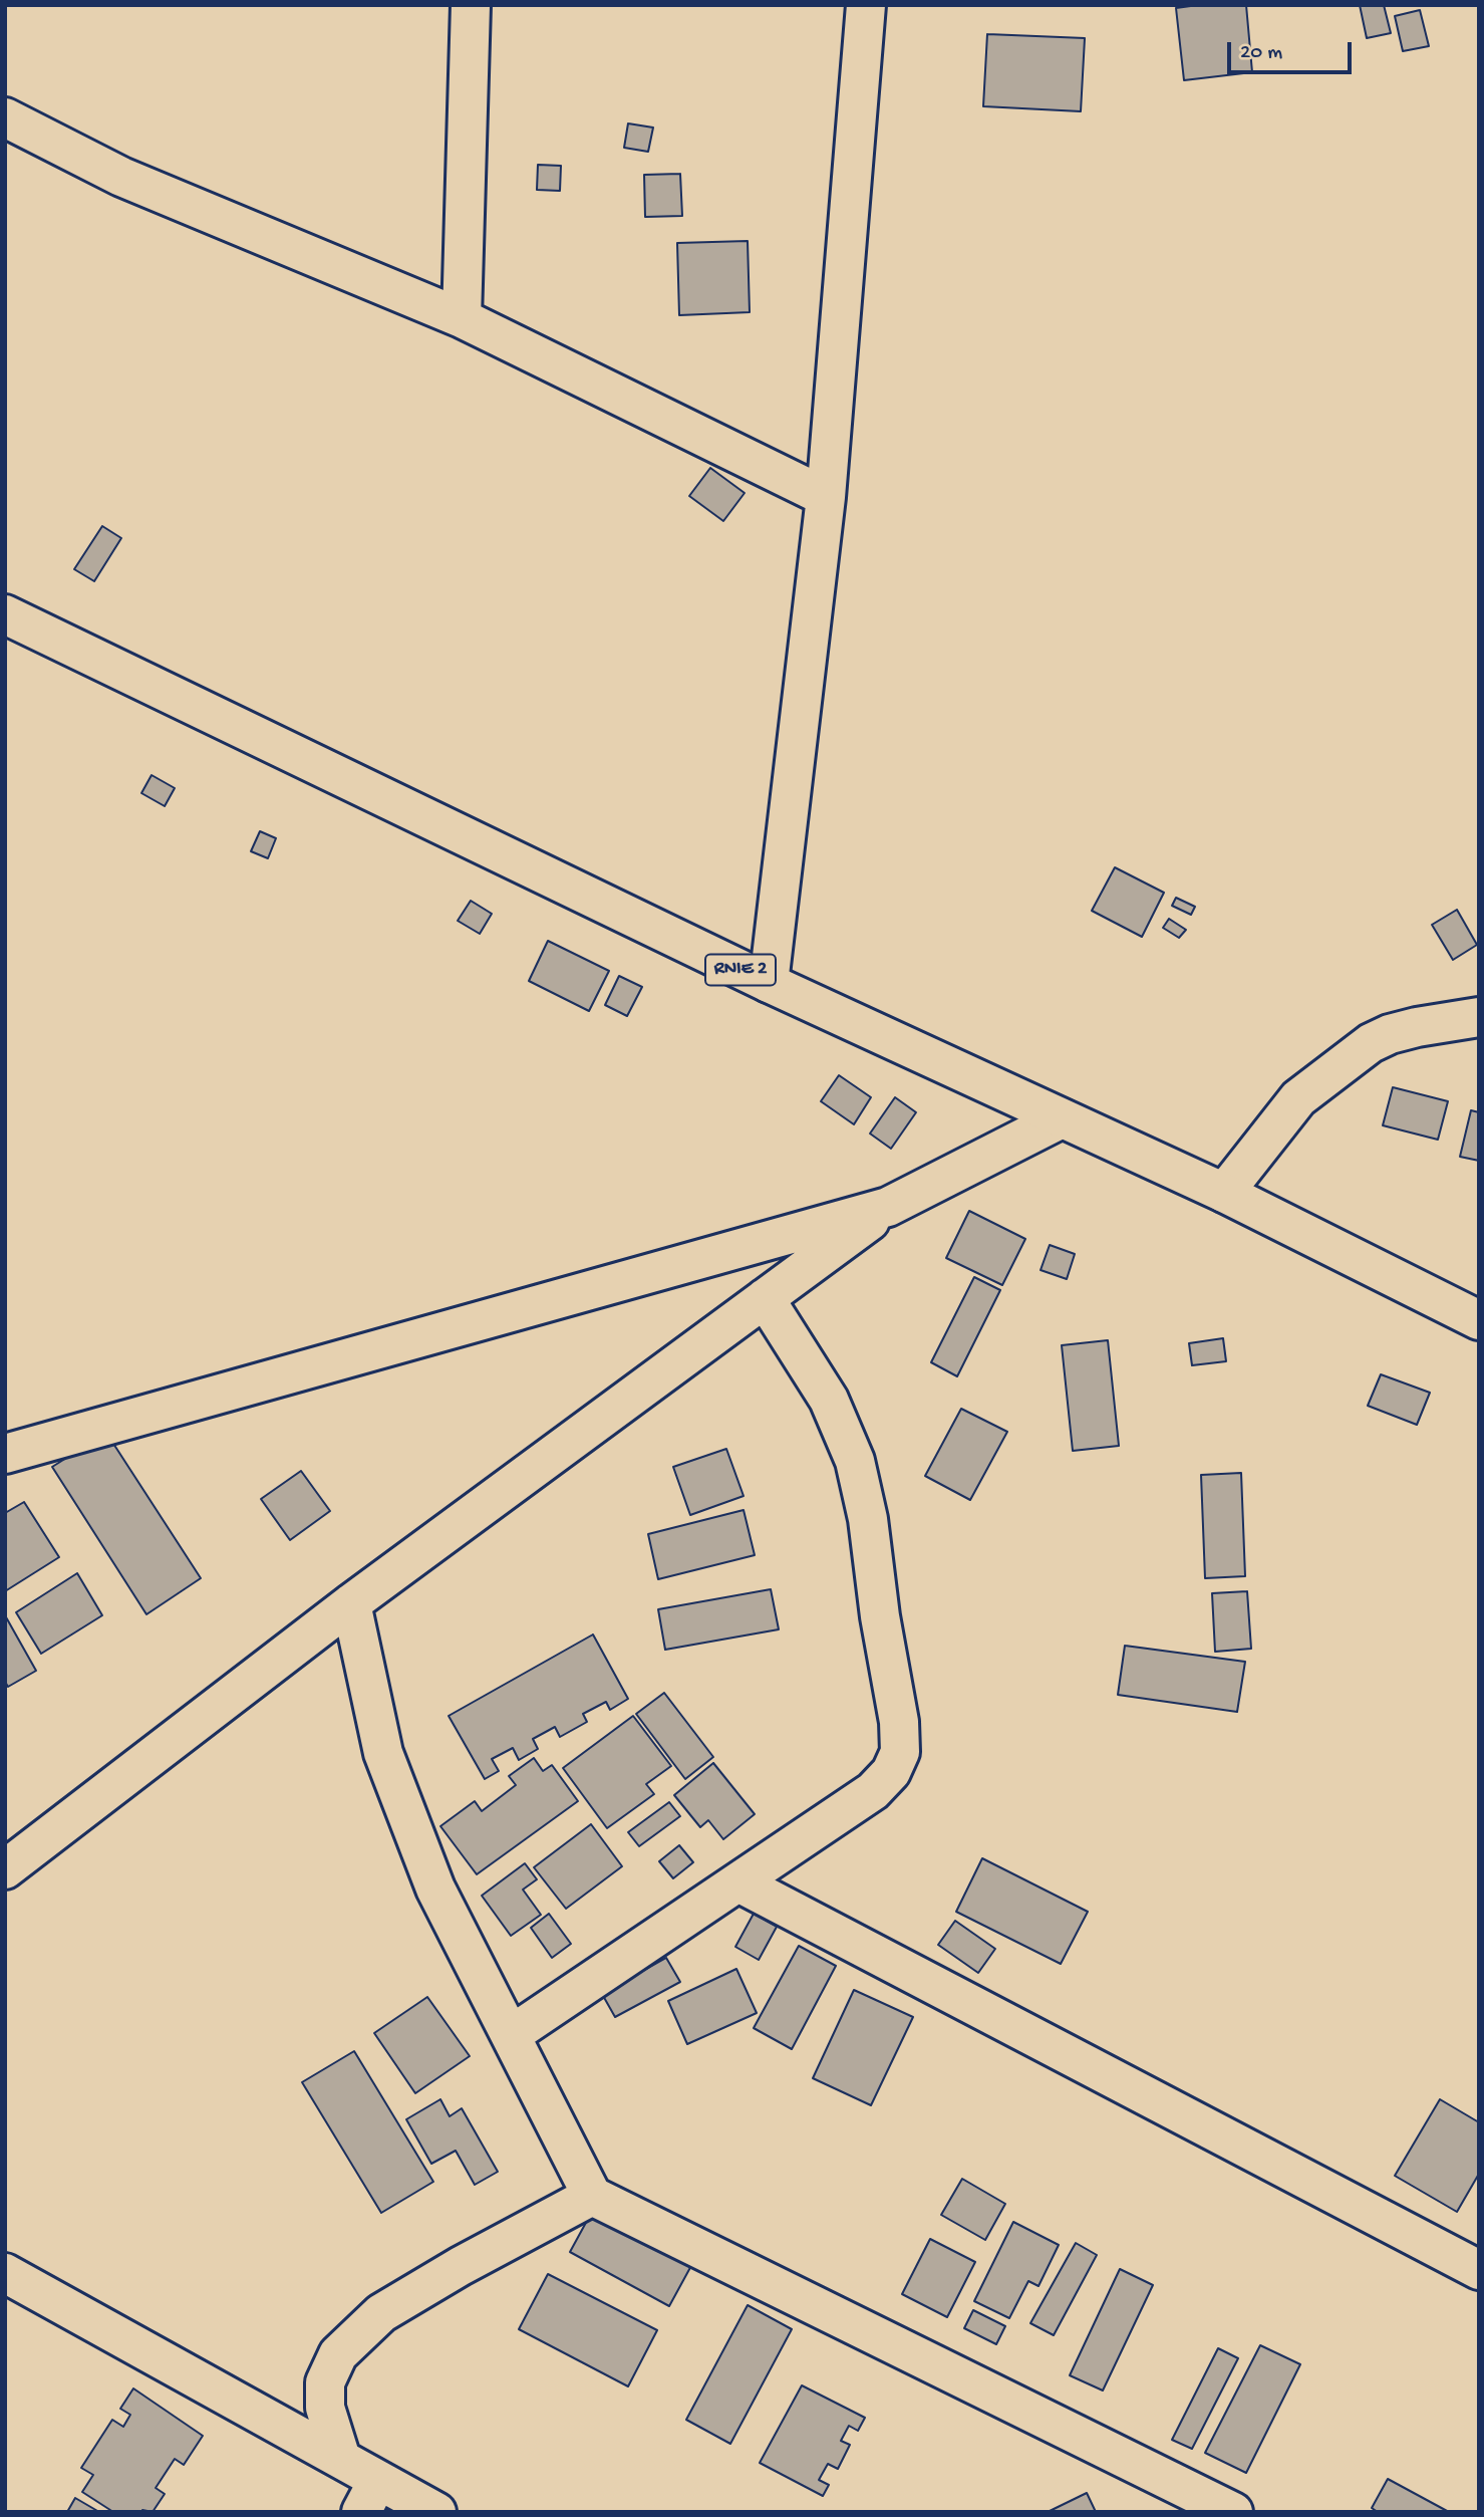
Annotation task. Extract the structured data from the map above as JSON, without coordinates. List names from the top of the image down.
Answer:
{
  "streets": {
    "main road": ["RNIE 2"]
  },
  "scale_bar": "20 m"
}
